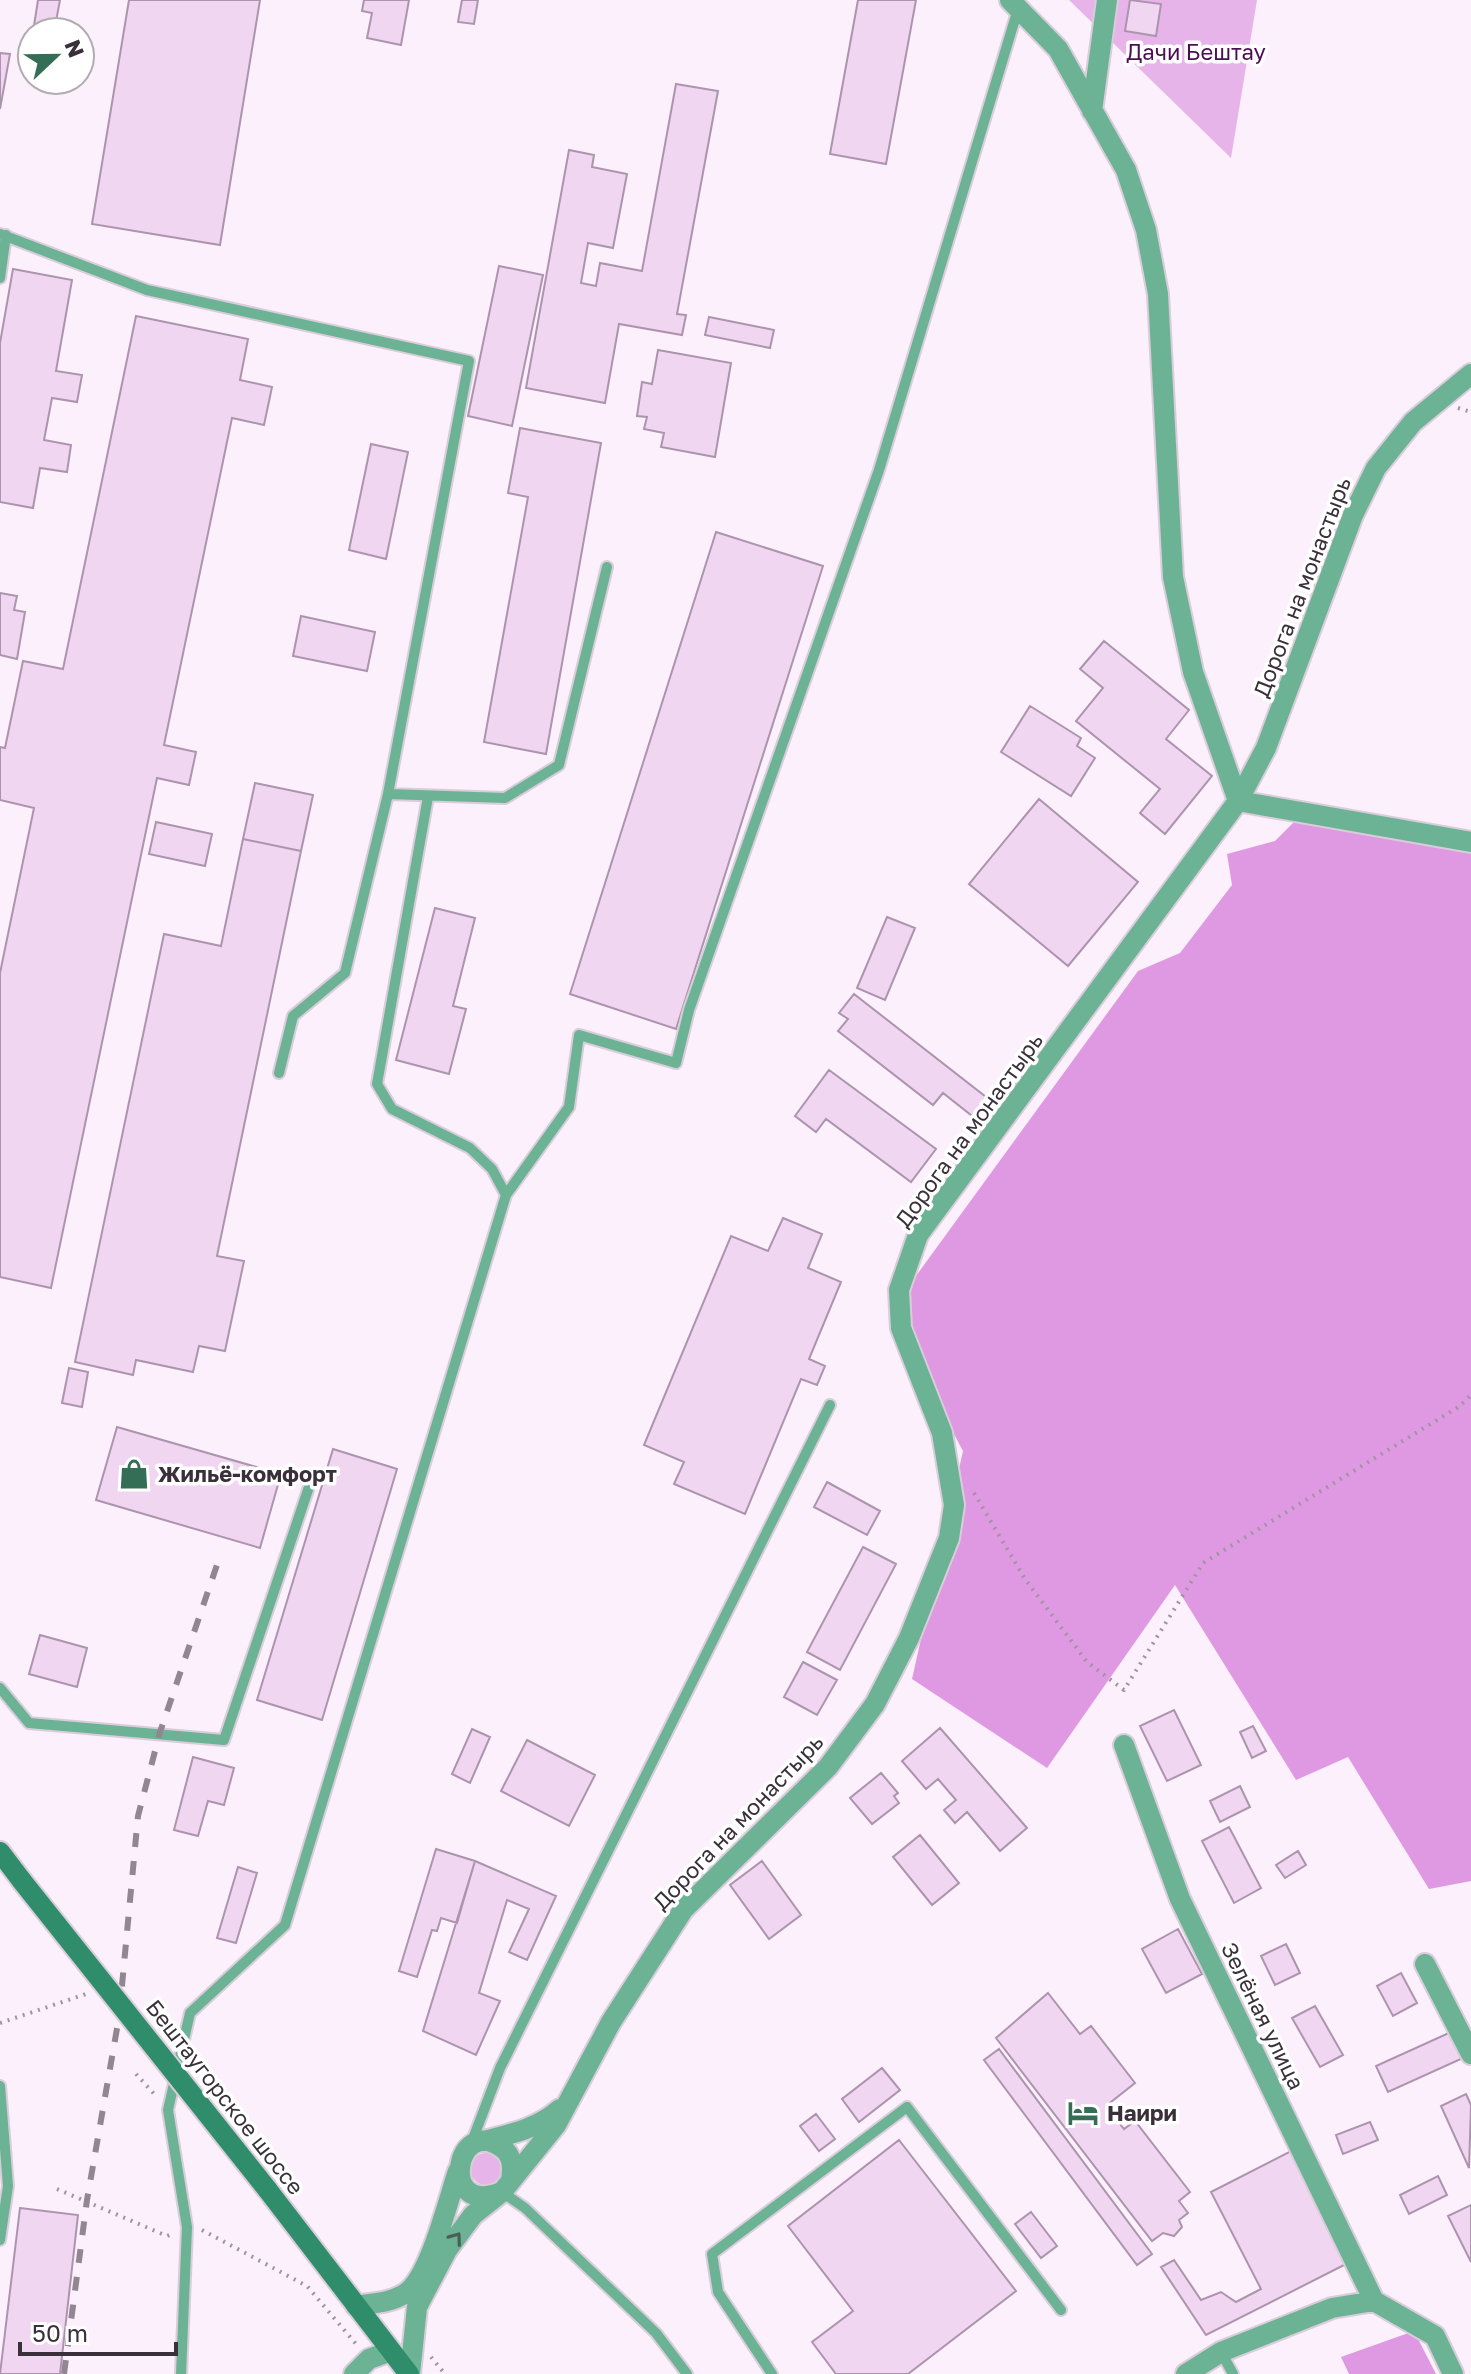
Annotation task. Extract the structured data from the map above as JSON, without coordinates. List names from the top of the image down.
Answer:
{
  "streets": {
    "main road": ["Бештаугорское шоссе"],
    "street": ["Дорога на монастырь", "Зелёная улица"]
  },
  "crossings": [
    ["Дорога на монастырь", "Бештаугорское шоссе"]
  ],
  "parks": ["Дачи Бештау"],
  "places": {
    "shop": ["Жильё-комфорт"],
    "hotel": ["Наири"]
  },
  "scale_bar": "50 m",
  "north": "right"
}
